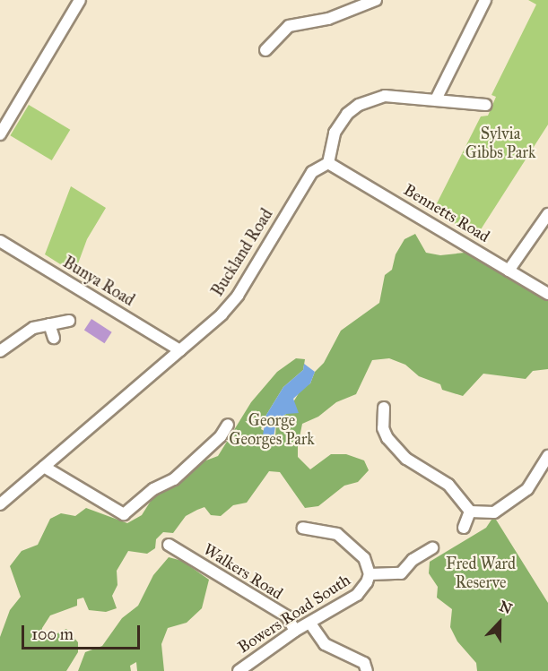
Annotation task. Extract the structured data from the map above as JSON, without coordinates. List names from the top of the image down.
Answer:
{
  "streets": {
    "street": [
      "Bennetts Road",
      "Buckland Road",
      "Bunya Road",
      "Walkers Road",
      "Bowers Road South"
    ]
  },
  "crossings": [
    ["Bennetts Road", "Buckland Road"],
    ["Buckland Road", "Bunya Road"],
    ["Walkers Road", "Bowers Road South"]
  ],
  "parks": ["Sylvia Gibbs Park", "George Georges Park", "Fred Ward Reserve"],
  "scale_bar": "100 m",
  "north": "top"
}
